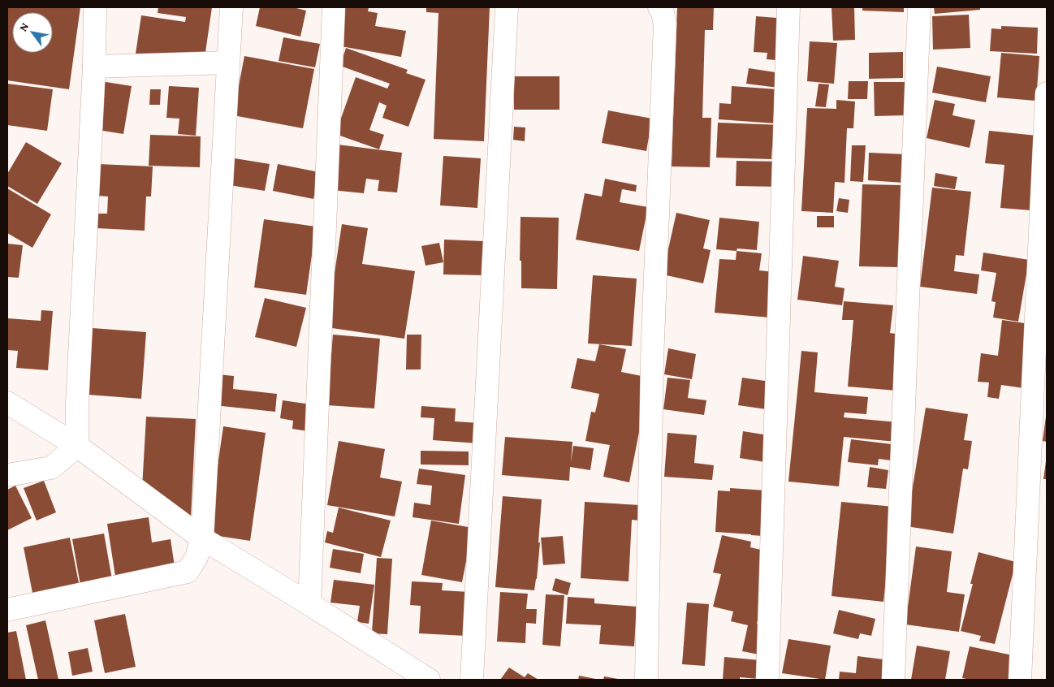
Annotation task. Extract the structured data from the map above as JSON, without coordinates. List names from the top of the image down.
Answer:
{
  "north": "top left"
}
